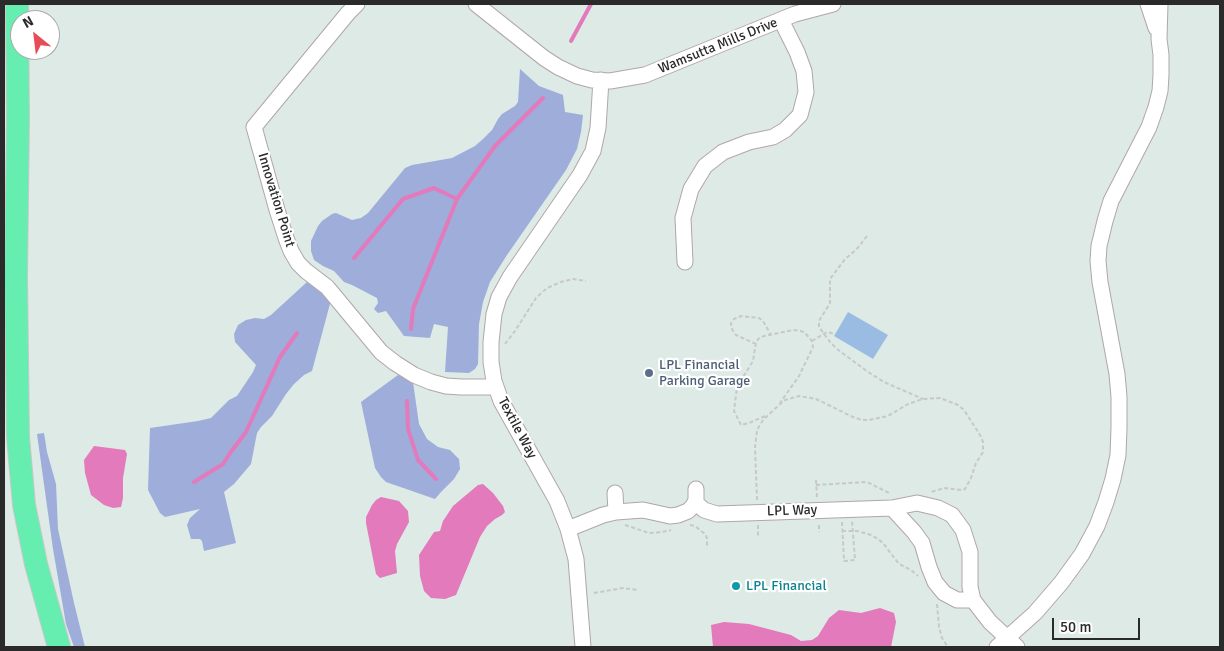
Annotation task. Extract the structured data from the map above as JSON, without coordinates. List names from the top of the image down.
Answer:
{
  "streets": {
    "street": [
      "Wamsutta Mills Drive",
      "Innovation Point",
      "Textile Way",
      "LPL Way"
    ]
  },
  "crossings": [
    ["Wamsutta Mills Drive", "Textile Way"],
    ["Innovation Point", "Textile Way"]
  ],
  "places": ["LPL Financial Parking Garage", "LPL Financial"],
  "scale_bar": "50 m",
  "north": "top left"
}
